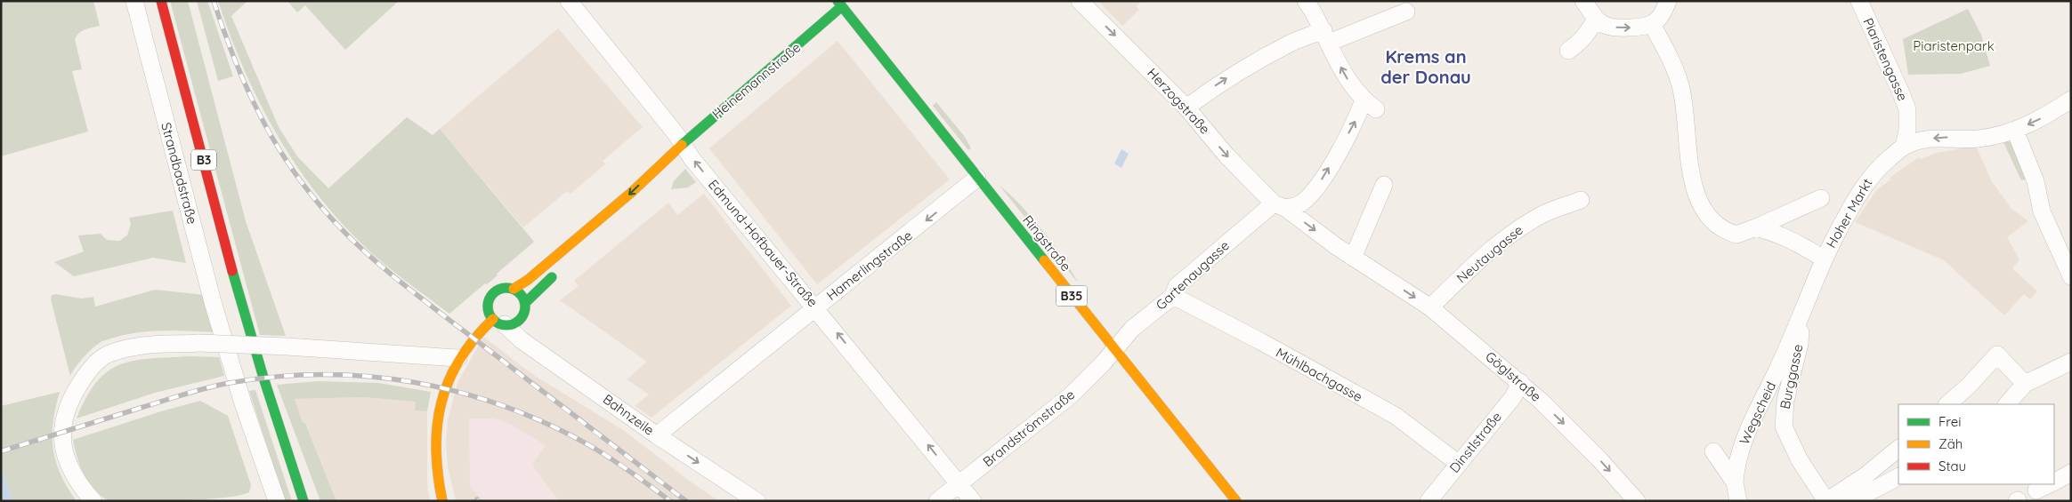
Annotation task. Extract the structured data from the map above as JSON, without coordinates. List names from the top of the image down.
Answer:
{
  "streets": {
    "main road": [
      "Heinemannstraße",
      "B3",
      "Ringstraße",
      "B35"
    ],
    "street": [
      "Piaristengasse",
      "Herzogstraße",
      "Strandbadstraße",
      "Hoher Markt",
      "Edmund-Hofbauer-Straße",
      "Neutaugasse",
      "Hamerlingstraße",
      "Gartenaugasse",
      "Mühlbachgasse",
      "Göglstraße",
      "Burggasse",
      "Wegscheid",
      "Bahnzeile",
      "Brandströmstraße",
      "Dinstlstraße"
    ]
  },
  "crossings": [
    ["Piaristengasse", "Hoher Markt"],
    ["Heinemannstraße", "Edmund-Hofbauer-Straße"],
    ["Heinemannstraße", "Ringstraße"],
    ["Heinemannstraße", "Bahnzeile"],
    ["Herzogstraße", "Gartenaugasse"],
    ["Herzogstraße", "Göglstraße"],
    ["Hoher Markt", "Burggasse"],
    ["Hoher Markt", "Wegscheid"],
    ["Edmund-Hofbauer-Straße", "Hamerlingstraße"],
    ["Edmund-Hofbauer-Straße", "Brandströmstraße"],
    ["Ringstraße", "Hamerlingstraße"],
    ["Ringstraße", "Gartenaugasse"],
    ["Ringstraße", "Brandströmstraße"],
    ["Neutaugasse", "Göglstraße"],
    ["Hamerlingstraße", "Bahnzeile"],
    ["Gartenaugasse", "Mühlbachgasse"],
    ["Gartenaugasse", "Brandströmstraße"],
    ["Mühlbachgasse", "Dinstlstraße"],
    ["Göglstraße", "Dinstlstraße"],
    ["Burggasse", "Wegscheid"]
  ],
  "one_way": [
    "Herzogstraße",
    "Edmund-Hofbauer-Straße",
    "Hamerlingstraße",
    "Göglstraße",
    "Bahnzeile"
  ],
  "districts": ["Krems an der Donau"],
  "parks": ["Piaristenpark"],
  "legend": ["Frei", "Zäh", "Stau"]
}
